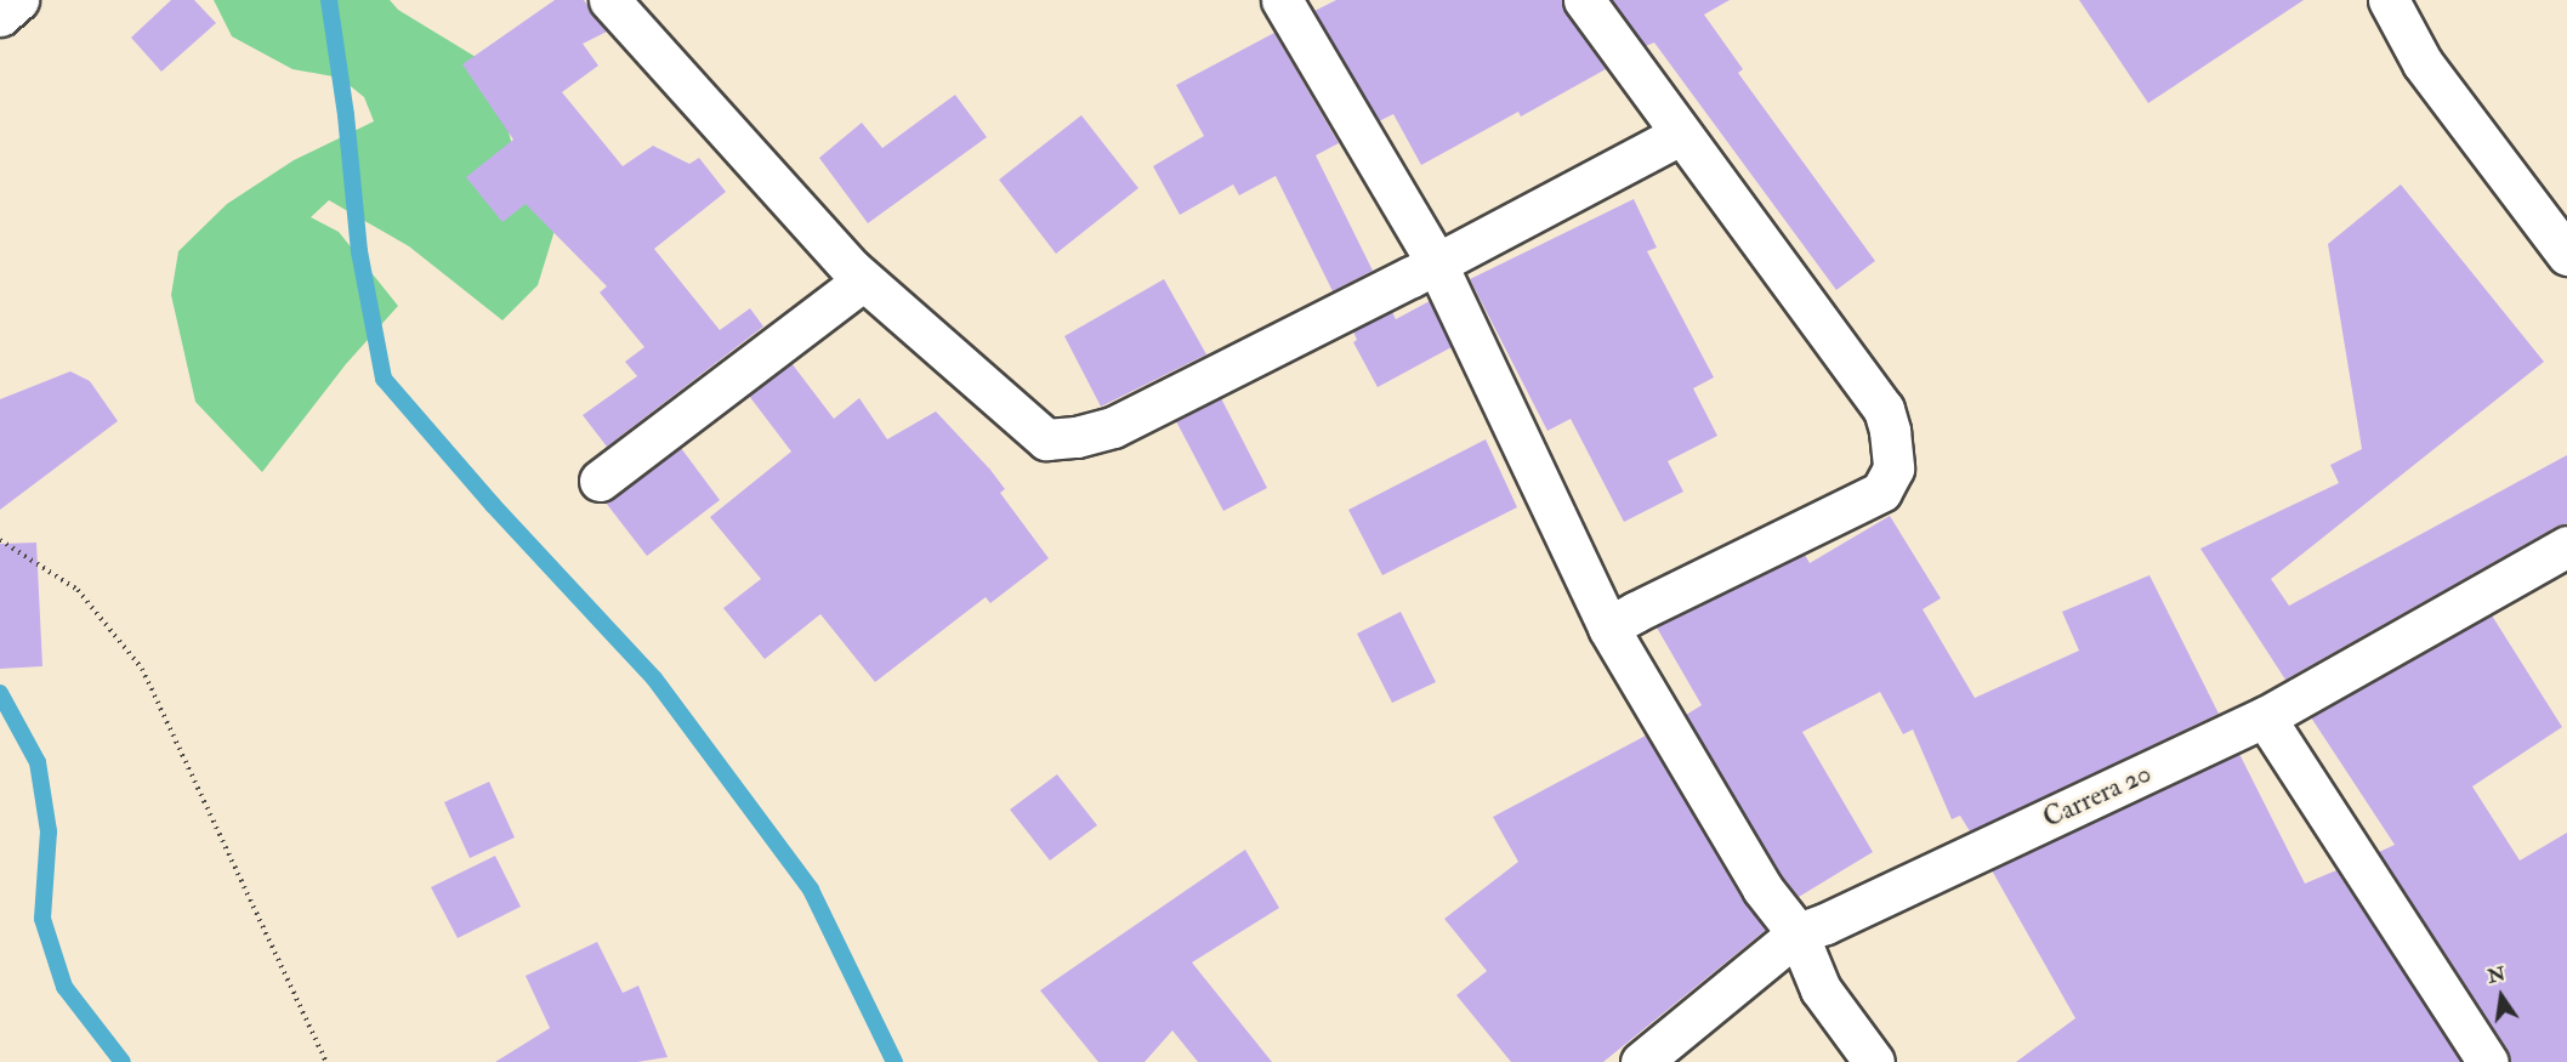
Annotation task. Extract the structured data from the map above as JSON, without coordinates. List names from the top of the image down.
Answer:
{
  "streets": {
    "street": ["Carrera 20"]
  },
  "north": "top"
}
